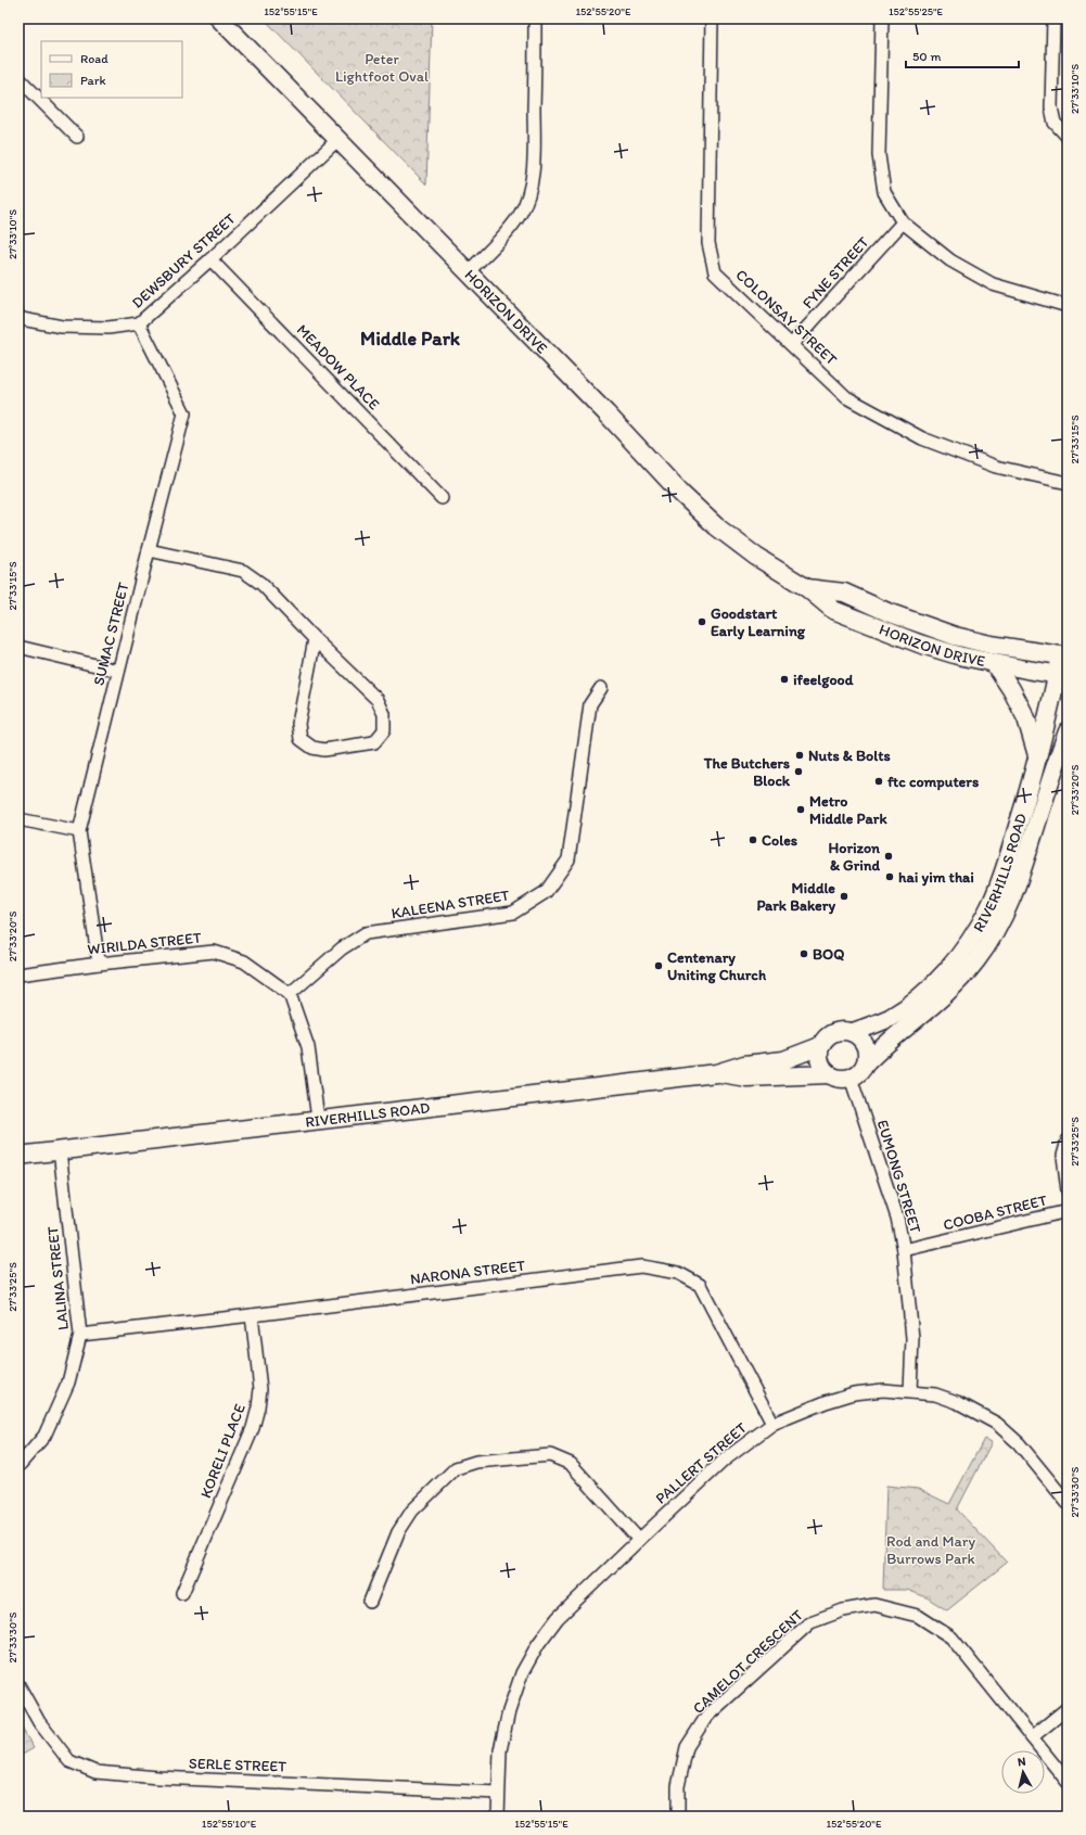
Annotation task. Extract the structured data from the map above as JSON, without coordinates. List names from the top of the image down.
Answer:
{
  "streets": {
    "street": [
      "DEWSBURY STREET",
      "FYNE STREET",
      "HORIZON DRIVE",
      "COLONSAY STREET",
      "MEADOW PLACE",
      "SUMAC STREET",
      "RIVERHILLS ROAD",
      "KALEENA STREET",
      "WIRILDA STREET",
      "EUMONG STREET",
      "COOBA STREET",
      "NARONA STREET",
      "LALINA STREET",
      "KORELI PLACE",
      "PALLERT STREET",
      "CAMELOT CRESCENT",
      "SERLE STREET"
    ]
  },
  "crossings": [
    ["DEWSBURY STREET", "HORIZON DRIVE"],
    ["DEWSBURY STREET", "MEADOW PLACE"],
    ["DEWSBURY STREET", "SUMAC STREET"],
    ["FYNE STREET", "COLONSAY STREET"],
    ["HORIZON DRIVE", "RIVERHILLS ROAD"],
    ["SUMAC STREET", "WIRILDA STREET"],
    ["RIVERHILLS ROAD", "EUMONG STREET"],
    ["RIVERHILLS ROAD", "LALINA STREET"],
    ["KALEENA STREET", "WIRILDA STREET"],
    ["EUMONG STREET", "COOBA STREET"],
    ["EUMONG STREET", "PALLERT STREET"],
    ["NARONA STREET", "LALINA STREET"],
    ["NARONA STREET", "KORELI PLACE"],
    ["NARONA STREET", "PALLERT STREET"],
    ["PALLERT STREET", "SERLE STREET"]
  ],
  "districts": ["Middle Park"],
  "parks": ["Peter Lightfoot Oval", "Rod and Mary Burrows Park"],
  "places": [
    "Goodstart Early Learning",
    "ifeelgood",
    "Nuts & Bolts",
    "The Butchers Block",
    "ftc computers",
    "Metro Middle Park",
    "Coles",
    "Horizon & Grind",
    "hai yim thai",
    "Middle Park Bakery",
    "BOQ",
    "Centenary Uniting Church"
  ],
  "legend": ["Road", "Park"],
  "scale_bar": "50 m",
  "north": "top",
  "coordinates": [
    "152°55'15\"E",
    "152°55'20\"E",
    "152°55'25\"E",
    "27°33'10\"S",
    "27°33'15\"S",
    "27°33'20\"S",
    "27°33'25\"S",
    "27°33'30\"S",
    "152°55'10\"E"
  ]
}
